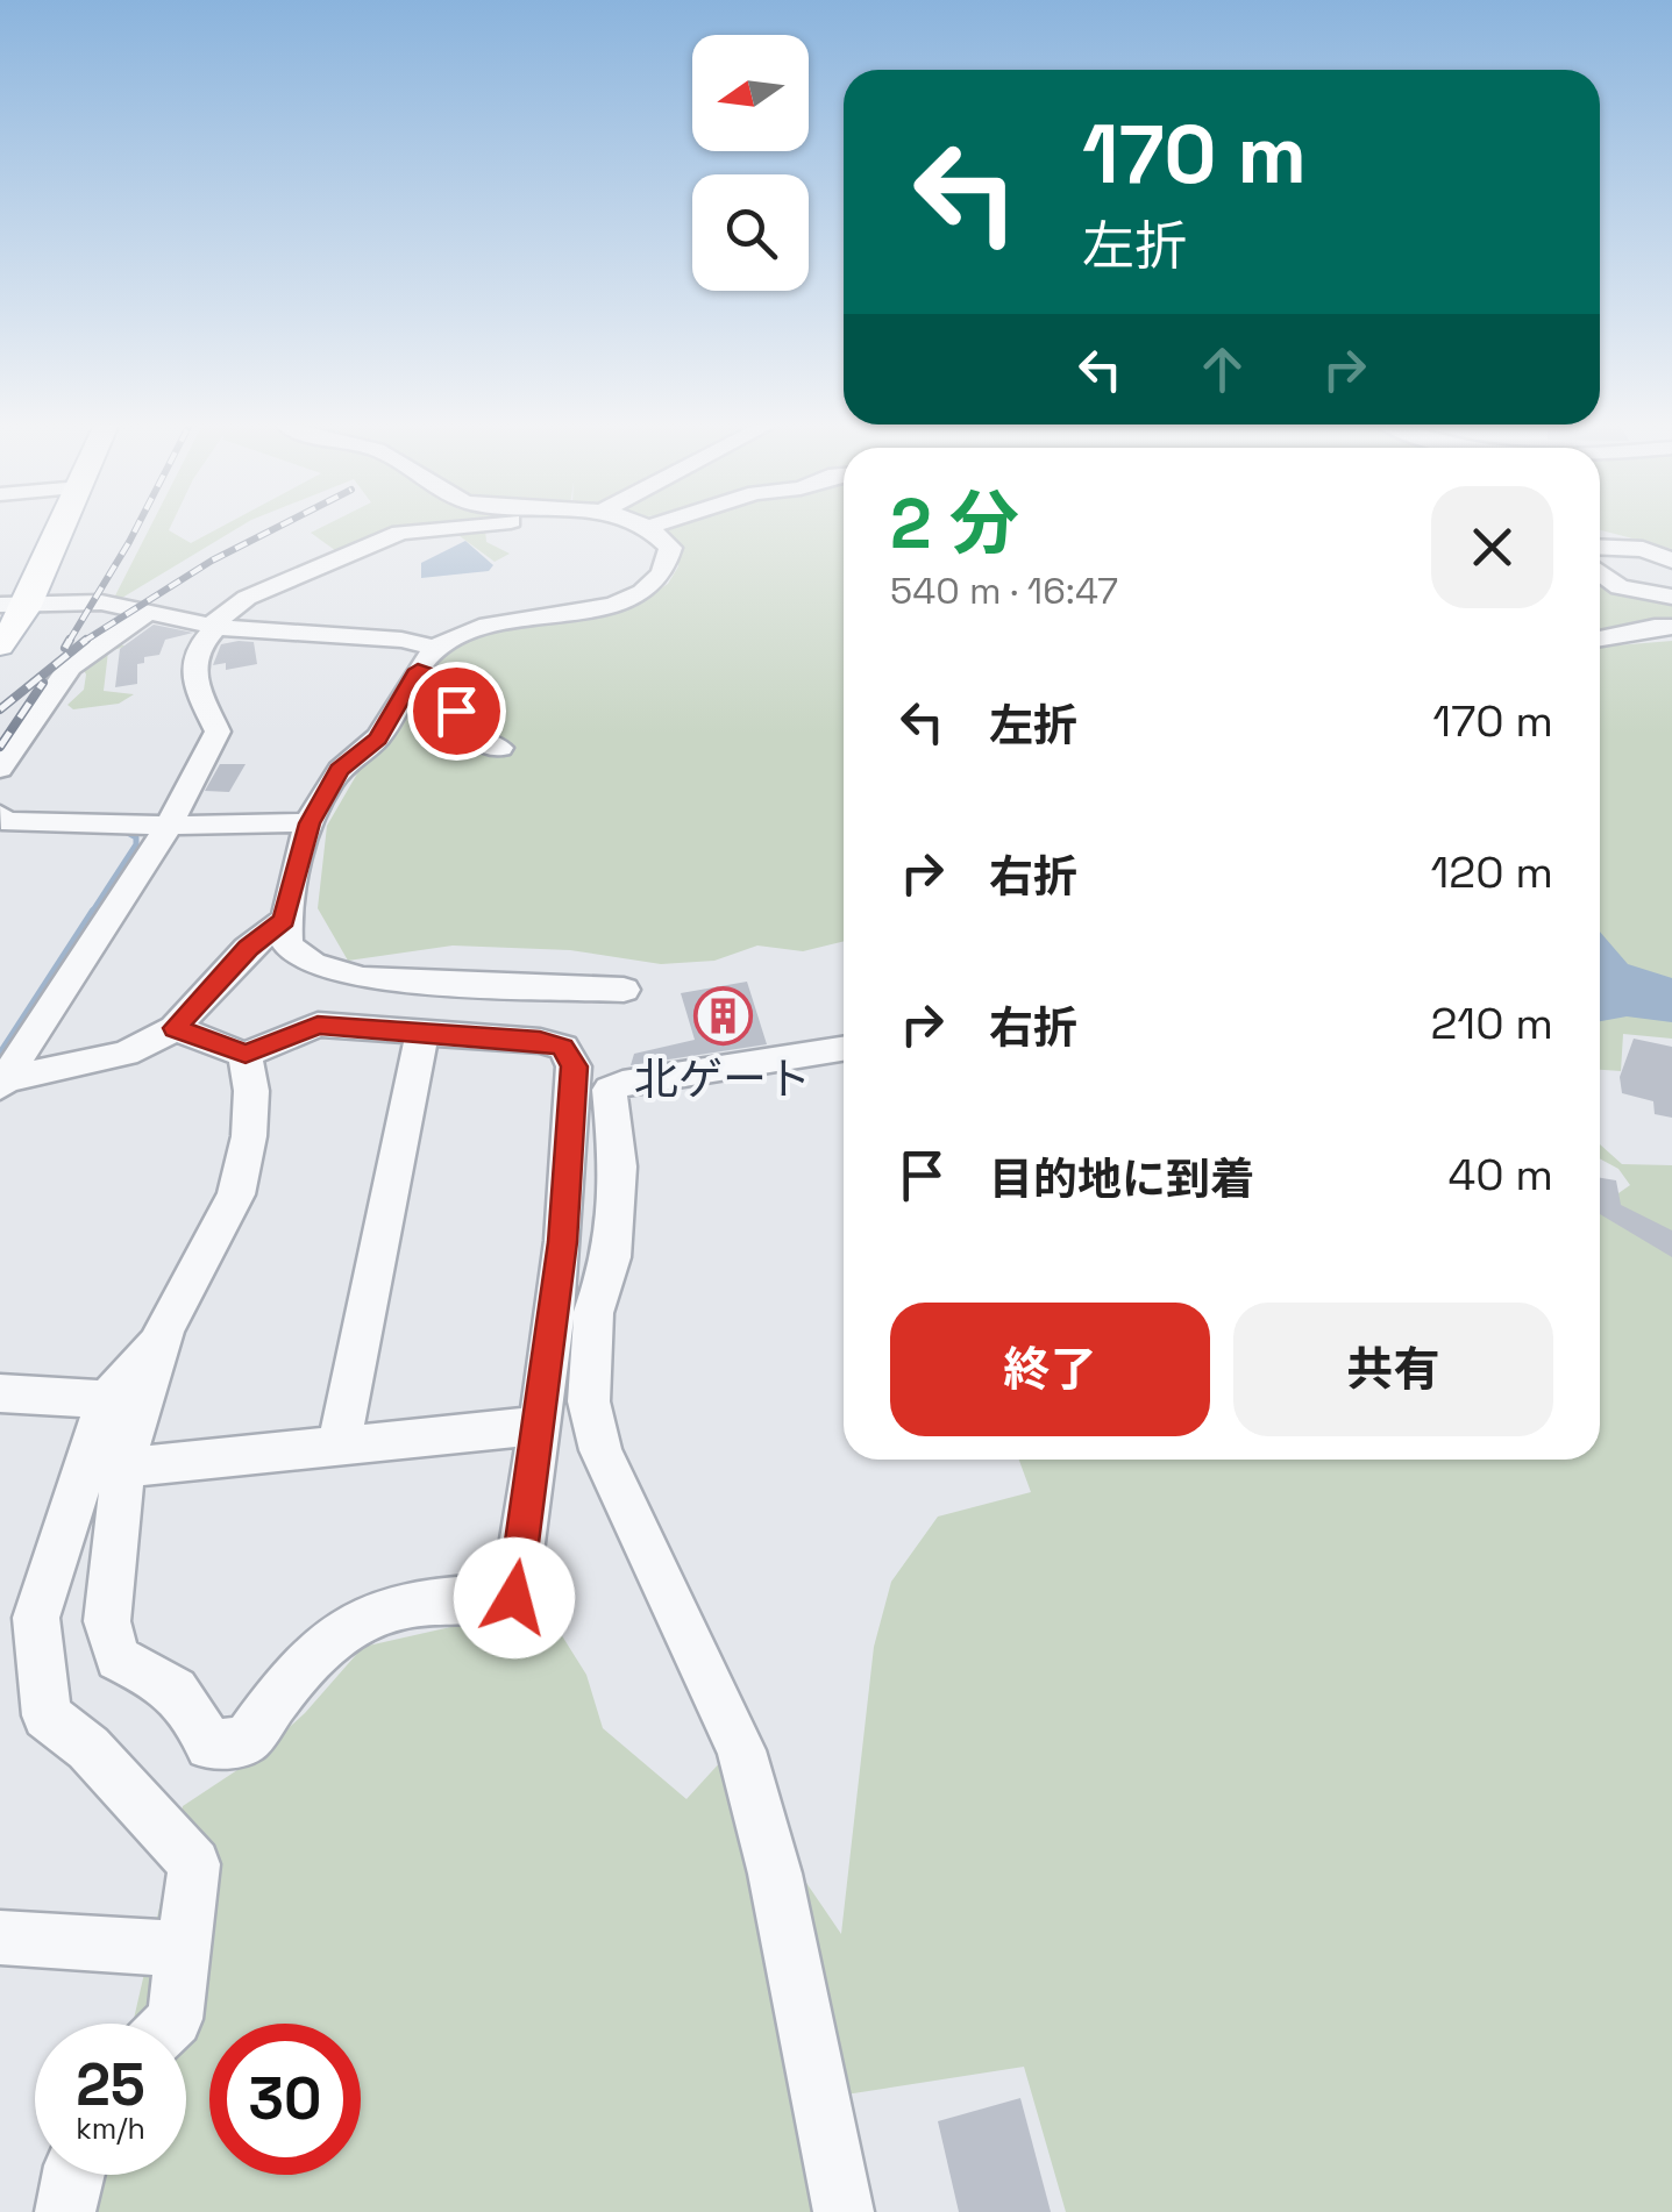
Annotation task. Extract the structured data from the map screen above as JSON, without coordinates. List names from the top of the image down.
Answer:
{
  "places": {
    "building": ["北ゲート"]
  },
  "north": "left",
  "page": {
    "turn": ["170 m", "左折"],
    "heading": ["2 分", "540 m · 16:47"],
    "list": [
      {
        "name": "左折",
        "value": "170 m"
      },
      {
        "name": "右折",
        "value": "120 m"
      },
      {
        "name": "右折",
        "value": "210 m"
      },
      {
        "name": "目的地に到着",
        "value": "40 m"
      }
    ],
    "buttons": ["終了", "共有"],
    "speed": "25 km/h",
    "limit": "30"
  }
}
